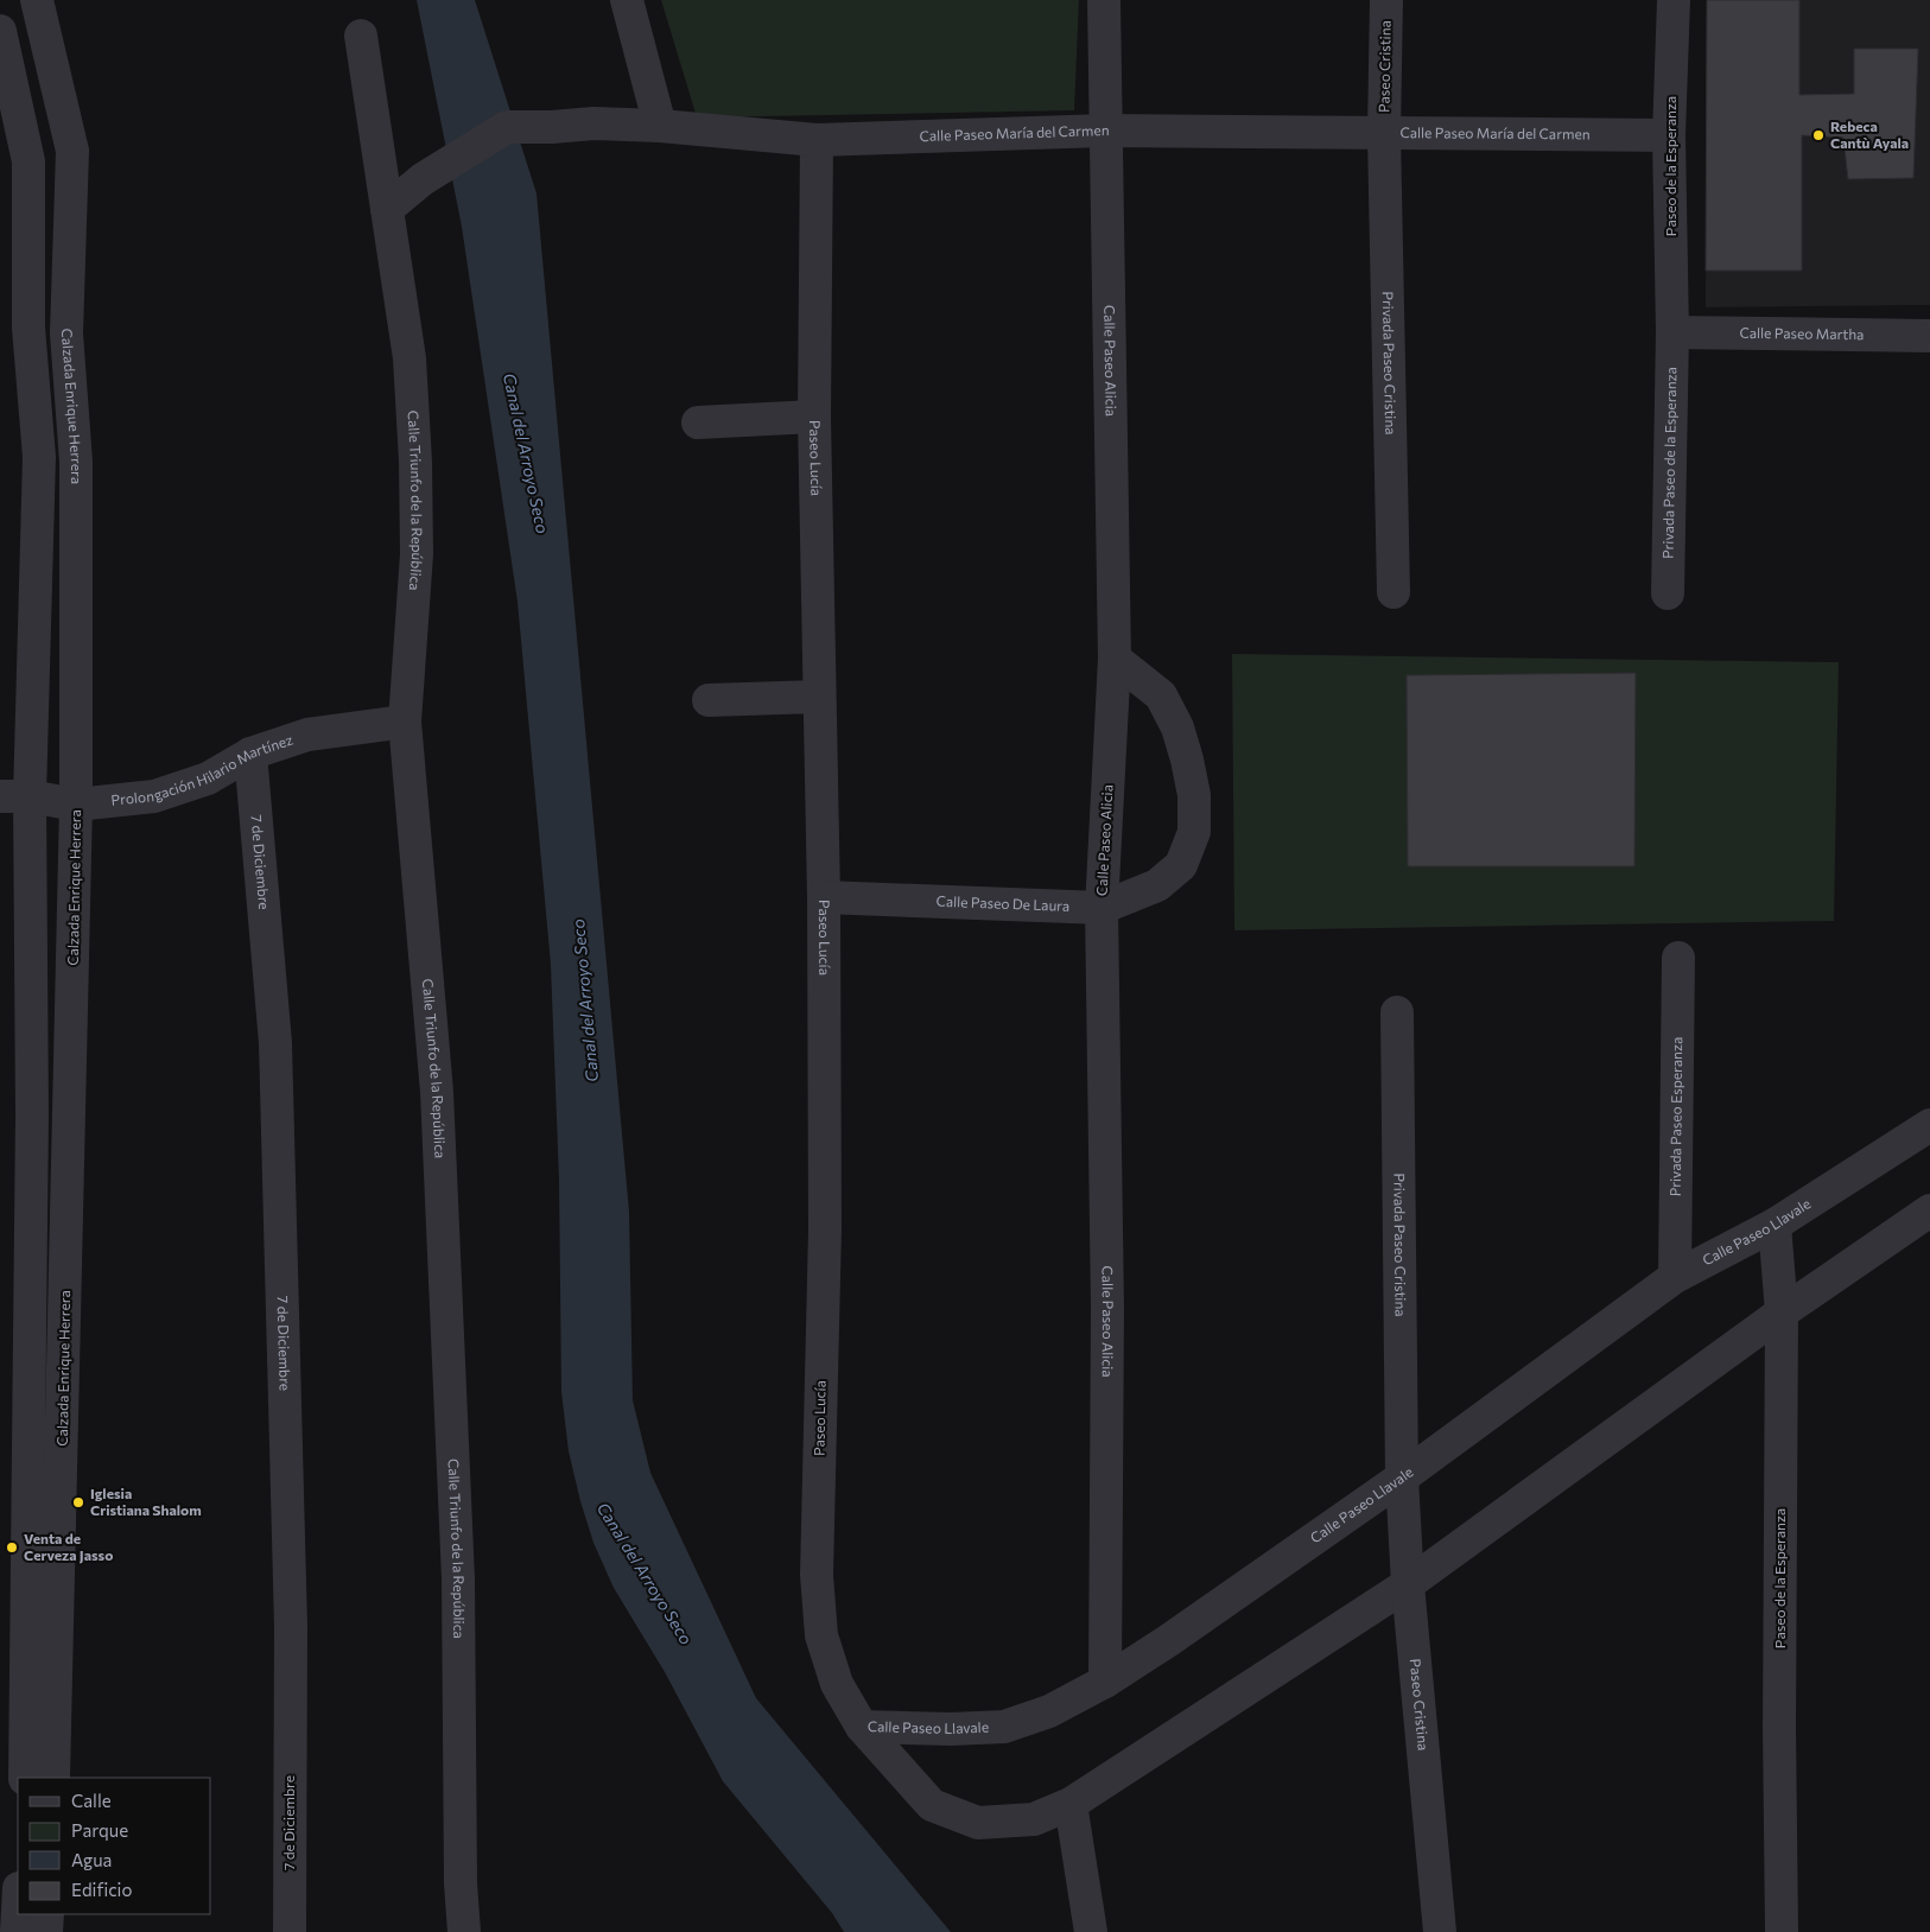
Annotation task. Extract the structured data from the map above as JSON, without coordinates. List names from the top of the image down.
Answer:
{
  "streets": {
    "street": [
      "Paseo Cristina",
      "Calle Paseo María del Carmen",
      "Paseo de la Esperanza",
      "Calle Paseo Martha",
      "Calle Paseo Alicia",
      "Privada Paseo Cristina",
      "Calzada Enrique Herrera",
      "Paseo Lucía",
      "Privada Paseo de la Esperanza",
      "Calle Triunfo de la República",
      "Prolongación Hilario Martínez",
      "7 de Diciembre",
      "Calle Paseo De Laura",
      "Privada Paseo Esperanza",
      "Calle Paseo Llavale"
    ]
  },
  "crossings": [
    ["Paseo Cristina", "Calle Paseo María del Carmen"],
    ["Paseo Cristina", "Privada Paseo Cristina"],
    ["Paseo Cristina", "Calle Paseo Llavale"],
    ["Calle Paseo María del Carmen", "Paseo de la Esperanza"],
    ["Calle Paseo María del Carmen", "Calle Paseo Alicia"],
    ["Calle Paseo María del Carmen", "Privada Paseo Cristina"],
    ["Calle Paseo María del Carmen", "Paseo Lucía"],
    ["Calle Paseo María del Carmen", "Calle Triunfo de la República"],
    ["Paseo de la Esperanza", "Calle Paseo Martha"],
    ["Paseo de la Esperanza", "Privada Paseo de la Esperanza"],
    ["Paseo de la Esperanza", "Calle Paseo Llavale"],
    ["Calle Paseo Martha", "Privada Paseo de la Esperanza"],
    ["Calle Paseo Alicia", "Calle Paseo De Laura"],
    ["Calle Paseo Alicia", "Calle Paseo Llavale"],
    ["Privada Paseo Cristina", "Calle Paseo Llavale"],
    ["Calzada Enrique Herrera", "Prolongación Hilario Martínez"],
    ["Paseo Lucía", "Calle Paseo De Laura"],
    ["Paseo Lucía", "Calle Paseo Llavale"],
    ["Calle Triunfo de la República", "Prolongación Hilario Martínez"],
    ["Prolongación Hilario Martínez", "7 de Diciembre"],
    ["Privada Paseo Esperanza", "Calle Paseo Llavale"]
  ],
  "water": ["Canal del Arroyo Seco"],
  "places": ["Rebeca Cantù Ayala", "Iglesia Cristiana Shalom", "Venta de Cerveza Jasso"],
  "legend": [
    "Calle",
    "Parque",
    "Agua",
    "Edificio"
  ]
}
